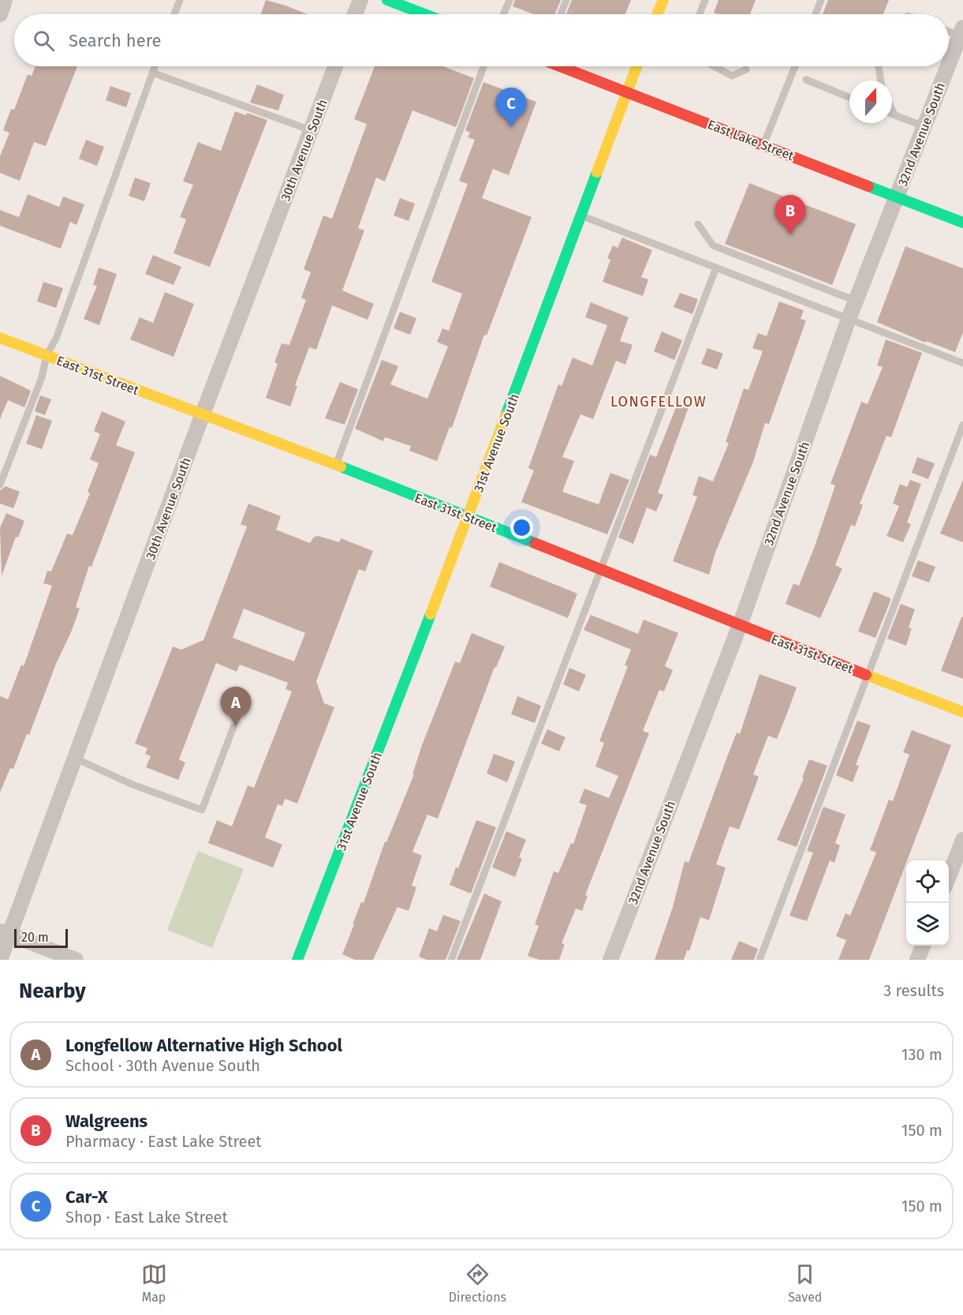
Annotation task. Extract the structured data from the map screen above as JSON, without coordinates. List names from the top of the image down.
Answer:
{
  "streets": {
    "street": [
      "32nd Avenue South",
      "East Lake Street",
      "30th Avenue South",
      "East 31st Street",
      "31st Avenue South"
    ]
  },
  "crossings": [
    ["32nd Avenue South", "East Lake Street"],
    ["32nd Avenue South", "East 31st Street"],
    ["East Lake Street", "31st Avenue South"],
    ["30th Avenue South", "East 31st Street"],
    ["East 31st Street", "31st Avenue South"]
  ],
  "districts": ["LONGFELLOW"],
  "scale_bar": "20 m",
  "north": "top",
  "page": {
    "search": "Search here",
    "pins": ["C", "B", "A"],
    "scale": "20 m",
    "heading": ["Nearby", "3 results"],
    "list": [
      {
        "mark": "A",
        "name": "Longfellow Alternative High School",
        "note": "School · 30th Avenue South",
        "value": "130 m"
      },
      {
        "mark": "B",
        "name": "Walgreens",
        "note": "Pharmacy · East Lake Street",
        "value": "150 m"
      },
      {
        "mark": "C",
        "name": "Car-X",
        "note": "Shop · East Lake Street",
        "value": "150 m"
      }
    ],
    "nav": ["Map", "Directions", "Saved"]
  }
}
